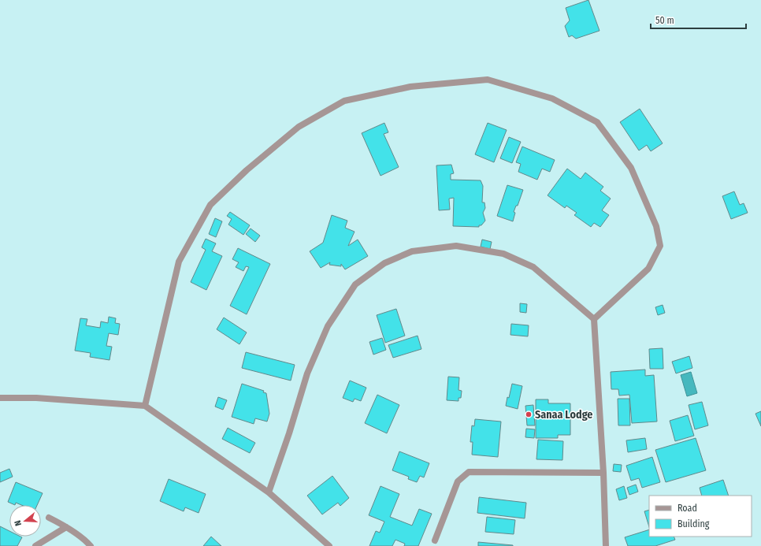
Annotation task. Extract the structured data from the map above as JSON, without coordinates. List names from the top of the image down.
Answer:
{
  "places": ["Sanaa Lodge"],
  "legend": ["Road", "Building"],
  "scale_bar": "50 m",
  "north": "left"
}
